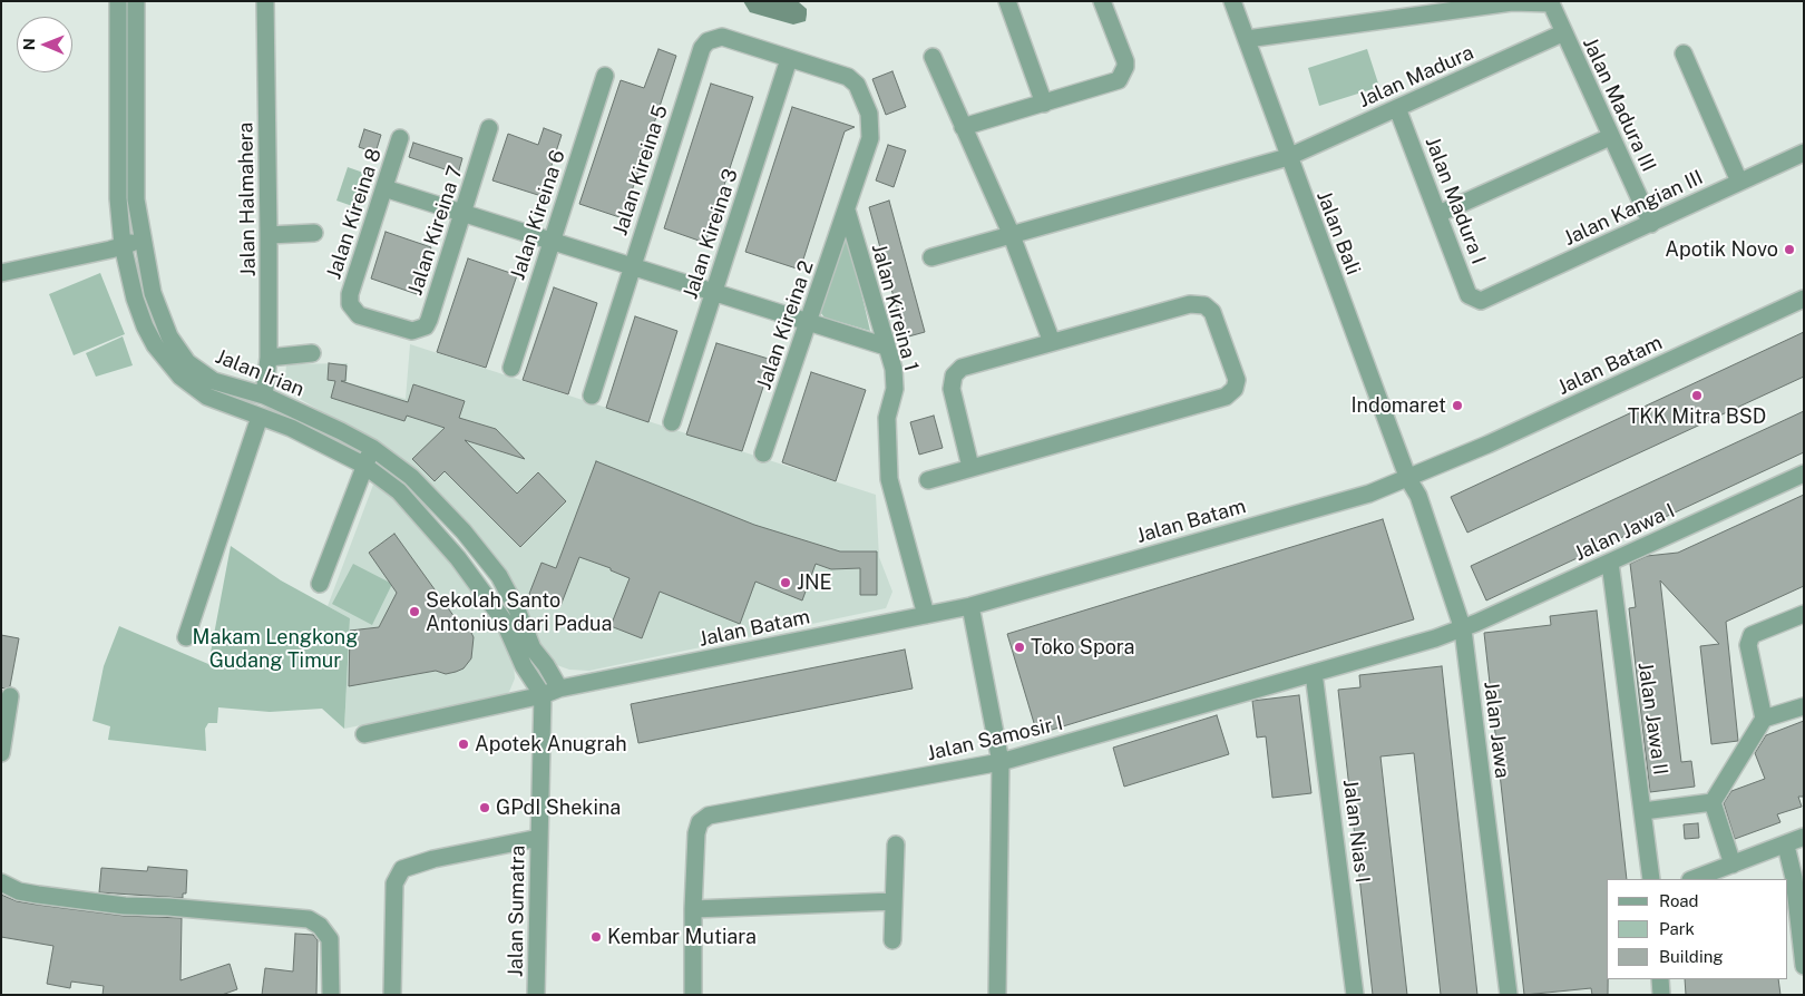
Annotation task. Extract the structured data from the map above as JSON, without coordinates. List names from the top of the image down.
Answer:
{
  "streets": {
    "street": [
      "Jalan Madura",
      "Jalan Madura III",
      "Jalan Kireina 5",
      "Jalan Halmahera",
      "Jalan Madura I",
      "Jalan Kangian III",
      "Jalan Kireina 8",
      "Jalan Kireina 6",
      "Jalan Kireina 7",
      "Jalan Bali",
      "Jalan Kireina 3",
      "Jalan Kireina 1",
      "Jalan Kireina 2",
      "Jalan Batam",
      "Jalan Irian",
      "Jalan Jawa I",
      "Jalan Jawa II",
      "Jalan Jawa",
      "Jalan Samosir I",
      "Jalan Nias I",
      "Jalan Sumatra"
    ]
  },
  "crossings": [
    ["Jalan Madura", "Jalan Madura III"],
    ["Jalan Madura", "Jalan Madura I"],
    ["Jalan Madura", "Jalan Bali"],
    ["Jalan Madura III", "Jalan Kangian III"],
    ["Jalan Kireina 5", "Jalan Kireina 3"],
    ["Jalan Halmahera", "Jalan Irian"],
    ["Jalan Madura I", "Jalan Kangian III"],
    ["Jalan Kireina 8", "Jalan Kireina 7"],
    ["Jalan Bali", "Jalan Batam"],
    ["Jalan Bali", "Jalan Jawa"],
    ["Jalan Kireina 1", "Jalan Kireina 2"],
    ["Jalan Kireina 1", "Jalan Batam"],
    ["Jalan Batam", "Jalan Irian"],
    ["Jalan Batam", "Jalan Jawa"],
    ["Jalan Batam", "Jalan Sumatra"],
    ["Jalan Irian", "Jalan Sumatra"],
    ["Jalan Jawa I", "Jalan Jawa II"],
    ["Jalan Jawa I", "Jalan Jawa"],
    ["Jalan Jawa I", "Jalan Samosir I"],
    ["Jalan Jawa", "Jalan Samosir I"],
    ["Jalan Samosir I", "Jalan Nias I"]
  ],
  "parks": ["Makam Lengkong Gudang Timur"],
  "places": [
    "Apotik Novo",
    "TKK Mitra BSD",
    "Indomaret",
    "JNE",
    "Sekolah Santo Antonius dari Padua",
    "Toko Spora",
    "Apotek Anugrah",
    "GPdI Shekina",
    "Kembar Mutiara"
  ],
  "legend": ["Road", "Park", "Building"],
  "north": "left"
}
